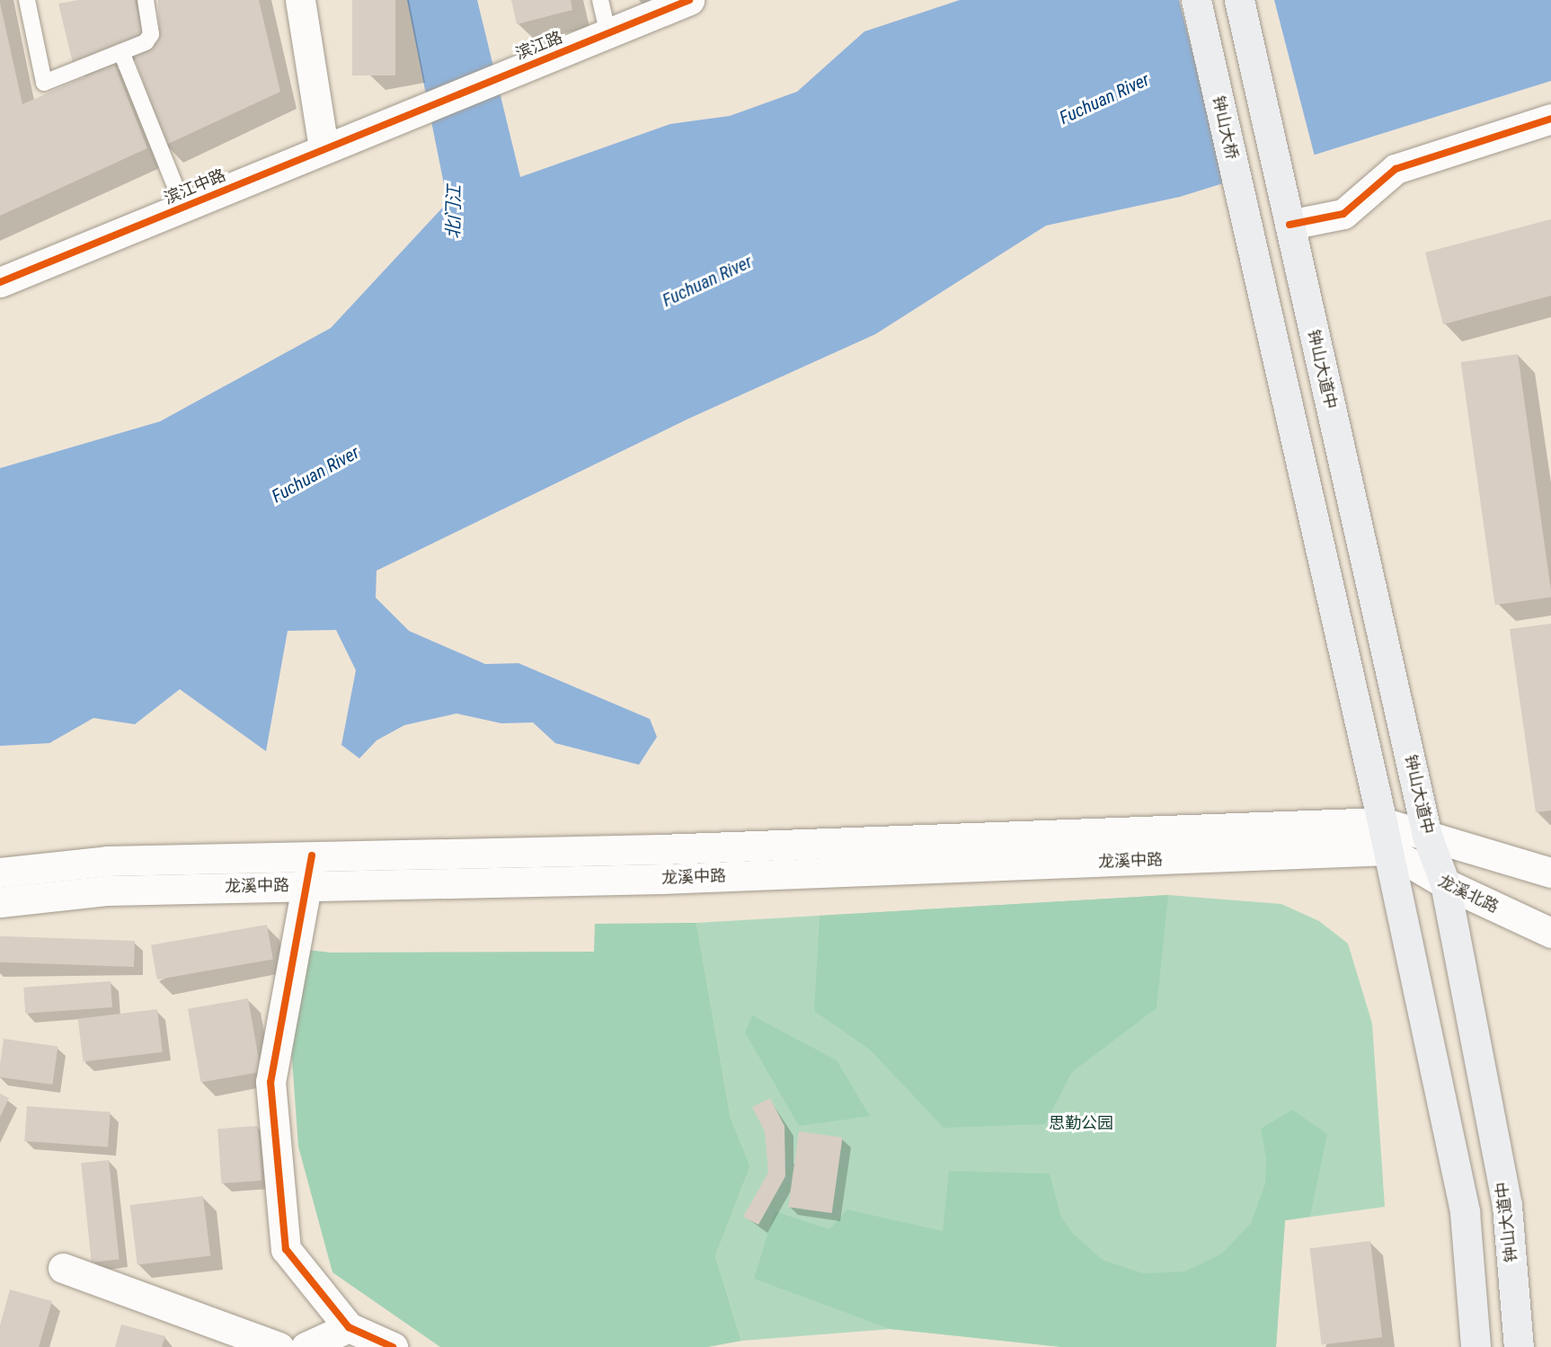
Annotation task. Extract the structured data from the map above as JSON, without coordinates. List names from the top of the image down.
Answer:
{
  "streets": {
    "highway": ["钟山大桥", "钟山大道中"],
    "main road": [
      "滨江路",
      "滨江中路",
      "龙溪中路",
      "龙溪北路"
    ]
  },
  "crossings": [
    ["滨江路", "滨江中路"],
    ["钟山大桥", "龙溪中路"],
    ["钟山大道中", "龙溪北路"],
    ["龙溪中路", "龙溪北路"]
  ],
  "water": ["Fuchuan River", "北门江"],
  "parks": ["思勤公园"]
}
